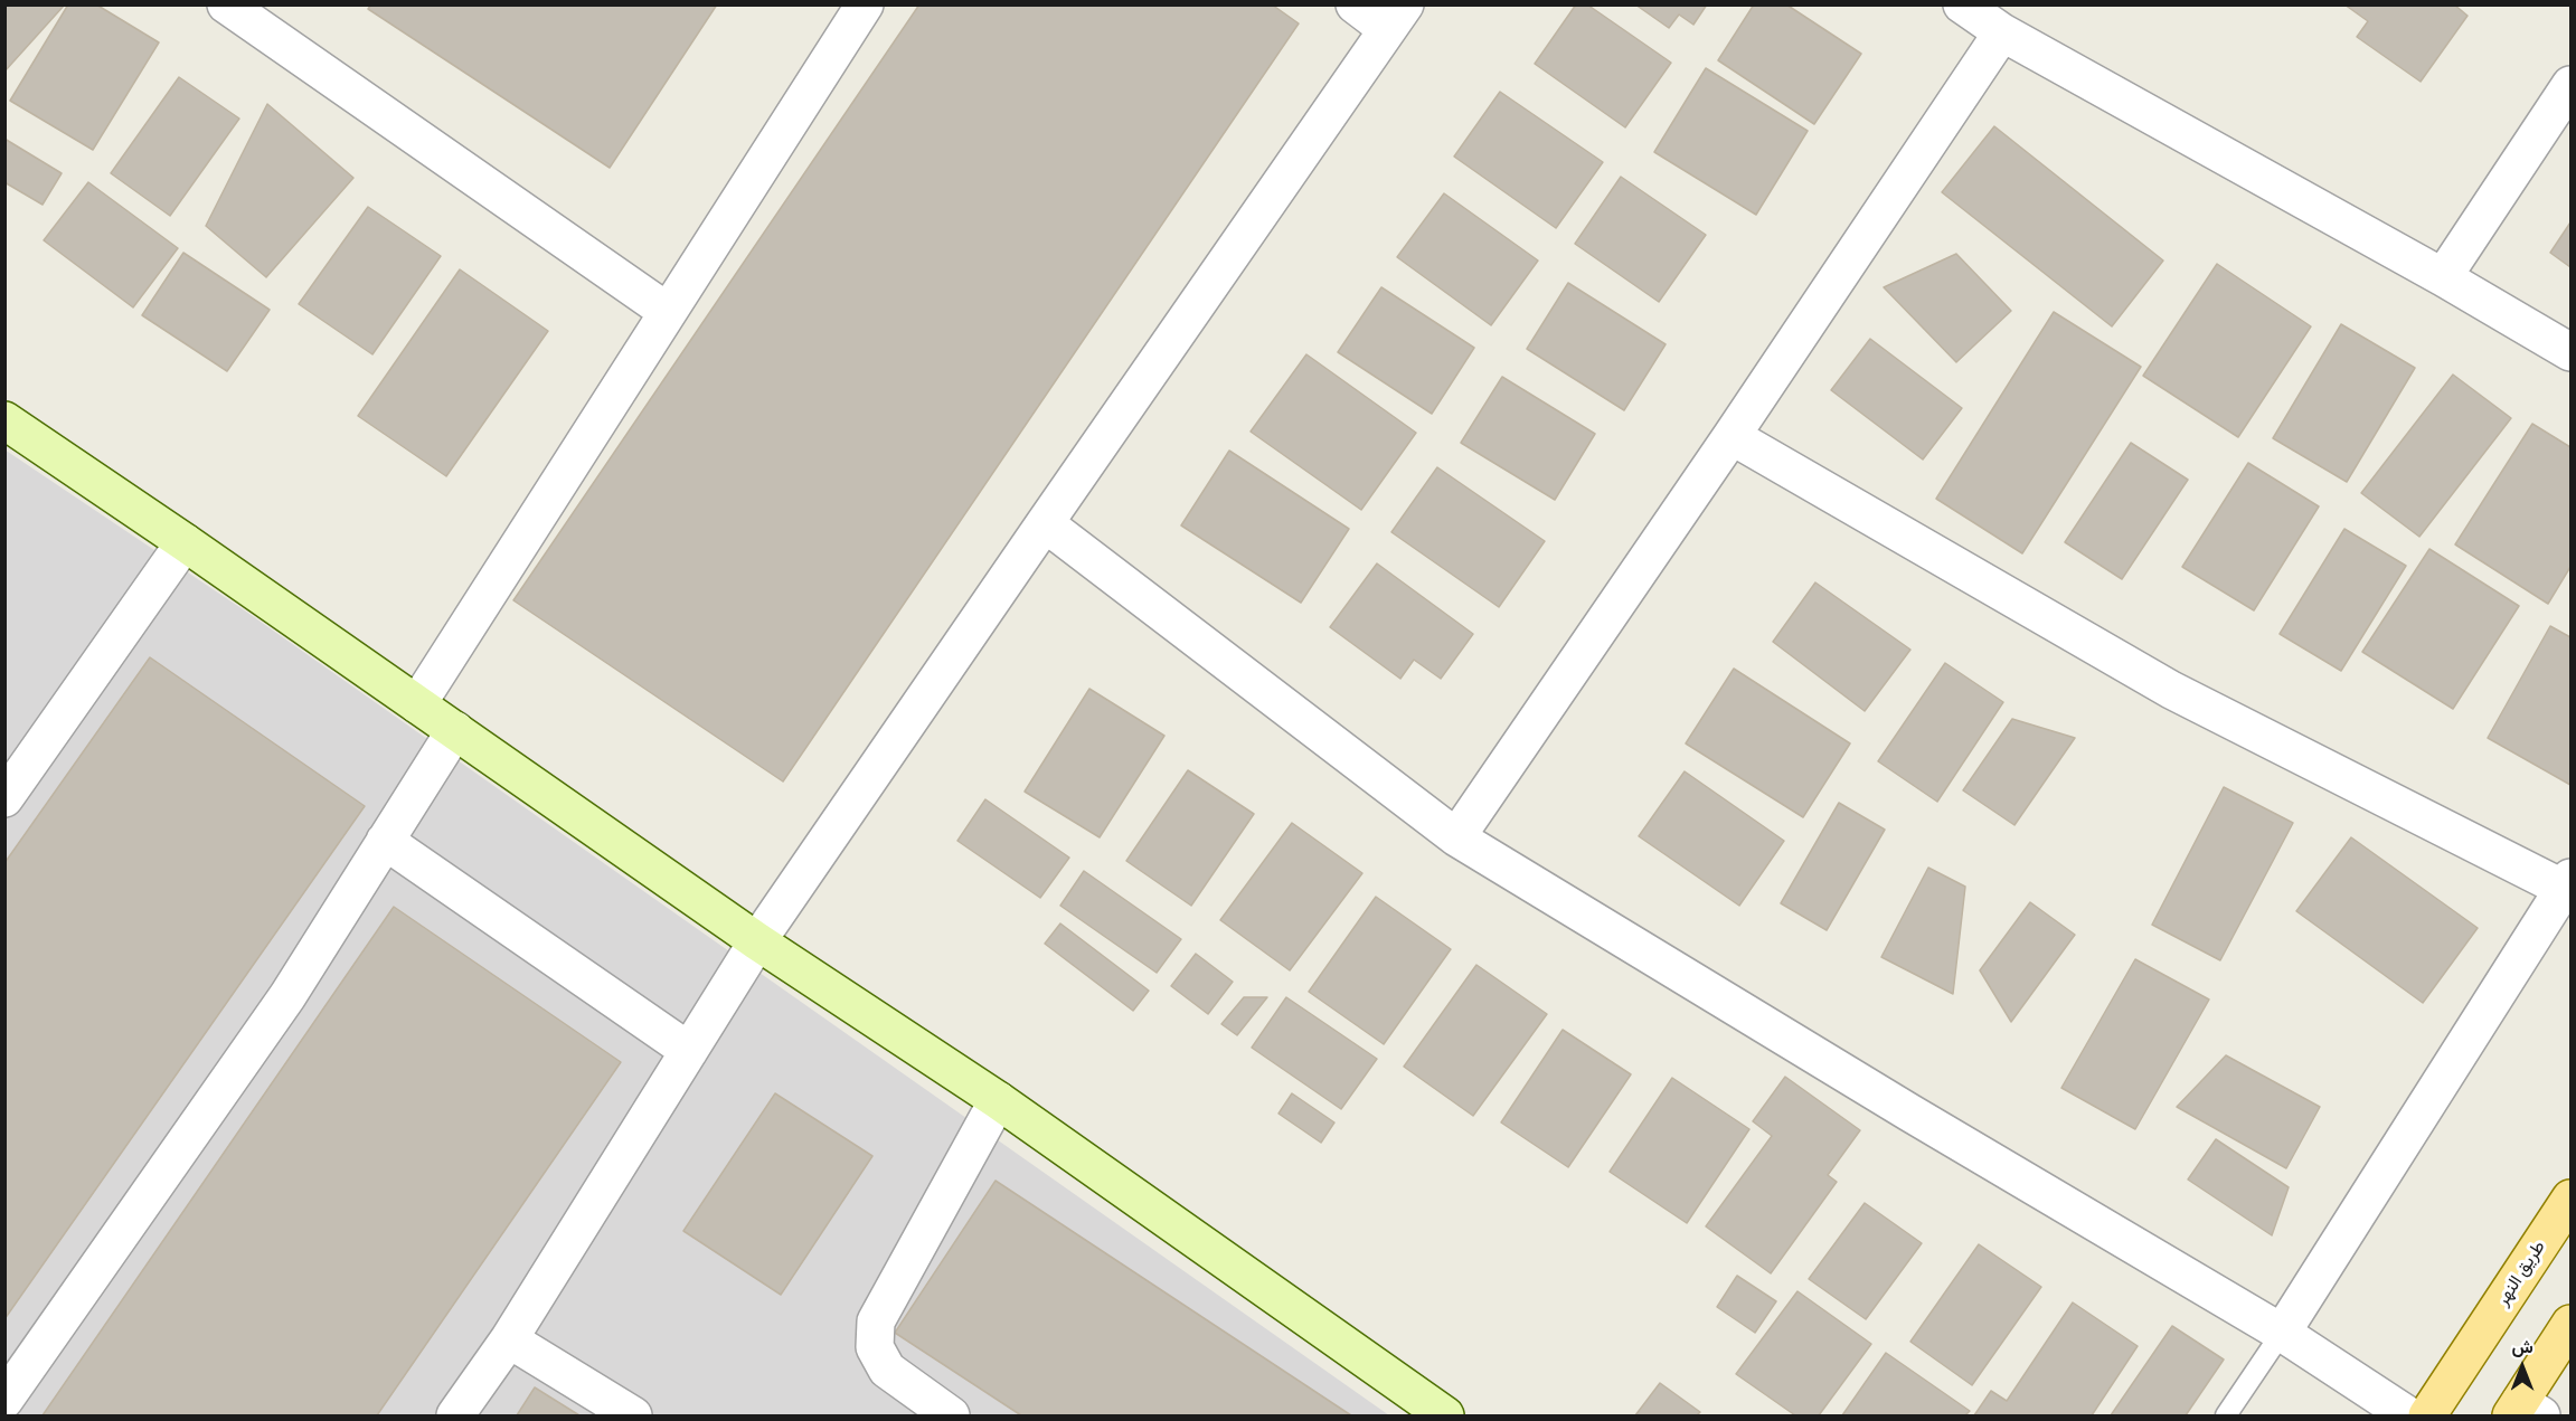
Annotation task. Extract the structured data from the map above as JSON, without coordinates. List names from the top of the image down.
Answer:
{
  "streets": {
    "main road": ["طريق النهر"]
  },
  "north": "top"
}
